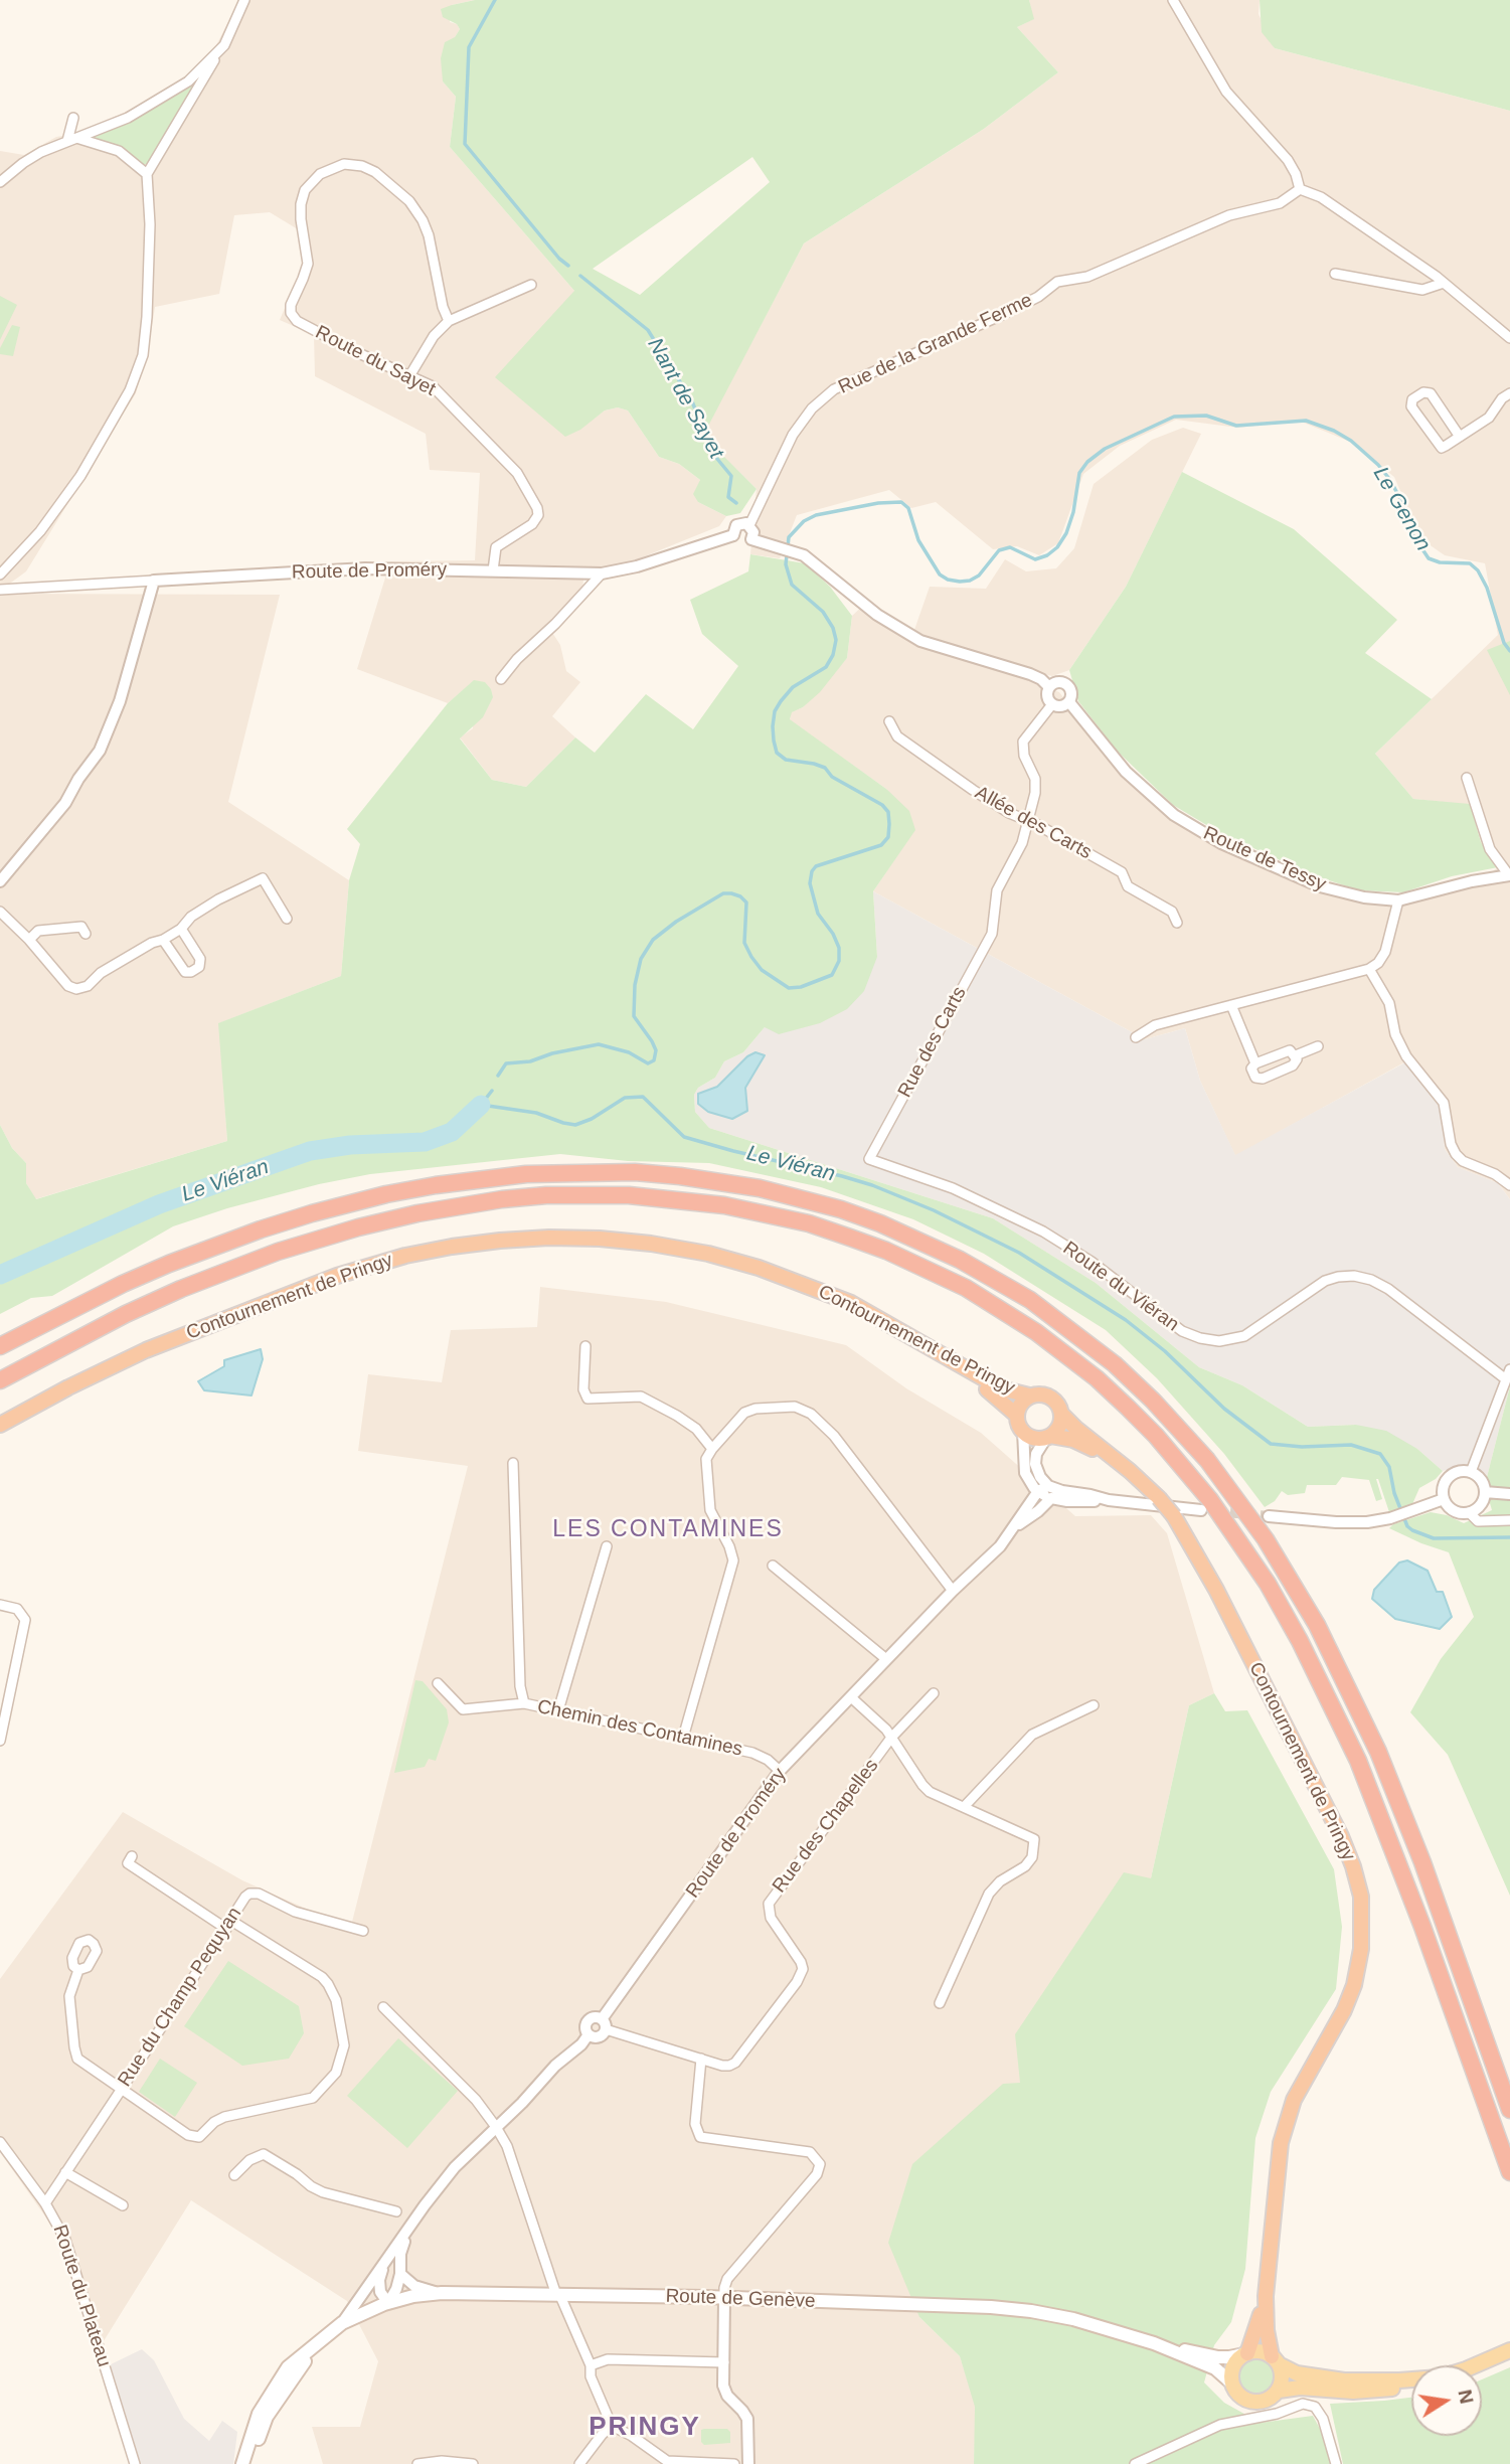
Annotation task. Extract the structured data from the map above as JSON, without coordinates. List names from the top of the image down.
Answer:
{
  "streets": {
    "highway": ["Contournement de Pringy"],
    "main road": ["Route de Genève"],
    "street": [
      "Rue de la Grande Ferme",
      "Route du Sayet",
      "Route de Proméry",
      "Allée des Carts",
      "Route de Tessy",
      "Rue des Carts",
      "Route du Viéran",
      "Chemin des Contamines",
      "Rue des Chapelles",
      "Rue du Champ Pequyan",
      "Route du Plateau"
    ]
  },
  "crossings": [
    ["Rue de la Grande Ferme", "Route de Proméry"],
    ["Route du Sayet", "Route de Proméry"],
    ["Route de Proméry", "Chemin des Contamines"],
    ["Route de Proméry", "Rue des Chapelles"],
    ["Route de Proméry", "Route de Genève"],
    ["Allée des Carts", "Rue des Carts"],
    ["Route de Tessy", "Rue des Carts"],
    ["Rue des Carts", "Route du Viéran"],
    ["Contournement de Pringy", "Route de Genève"],
    ["Rue du Champ Pequyan", "Route du Plateau"]
  ],
  "districts": ["LES CONTAMINES", "PRINGY"],
  "water": ["Nant de Sayet", "Le Genon", "Le Viéran"],
  "north": "right"
}
